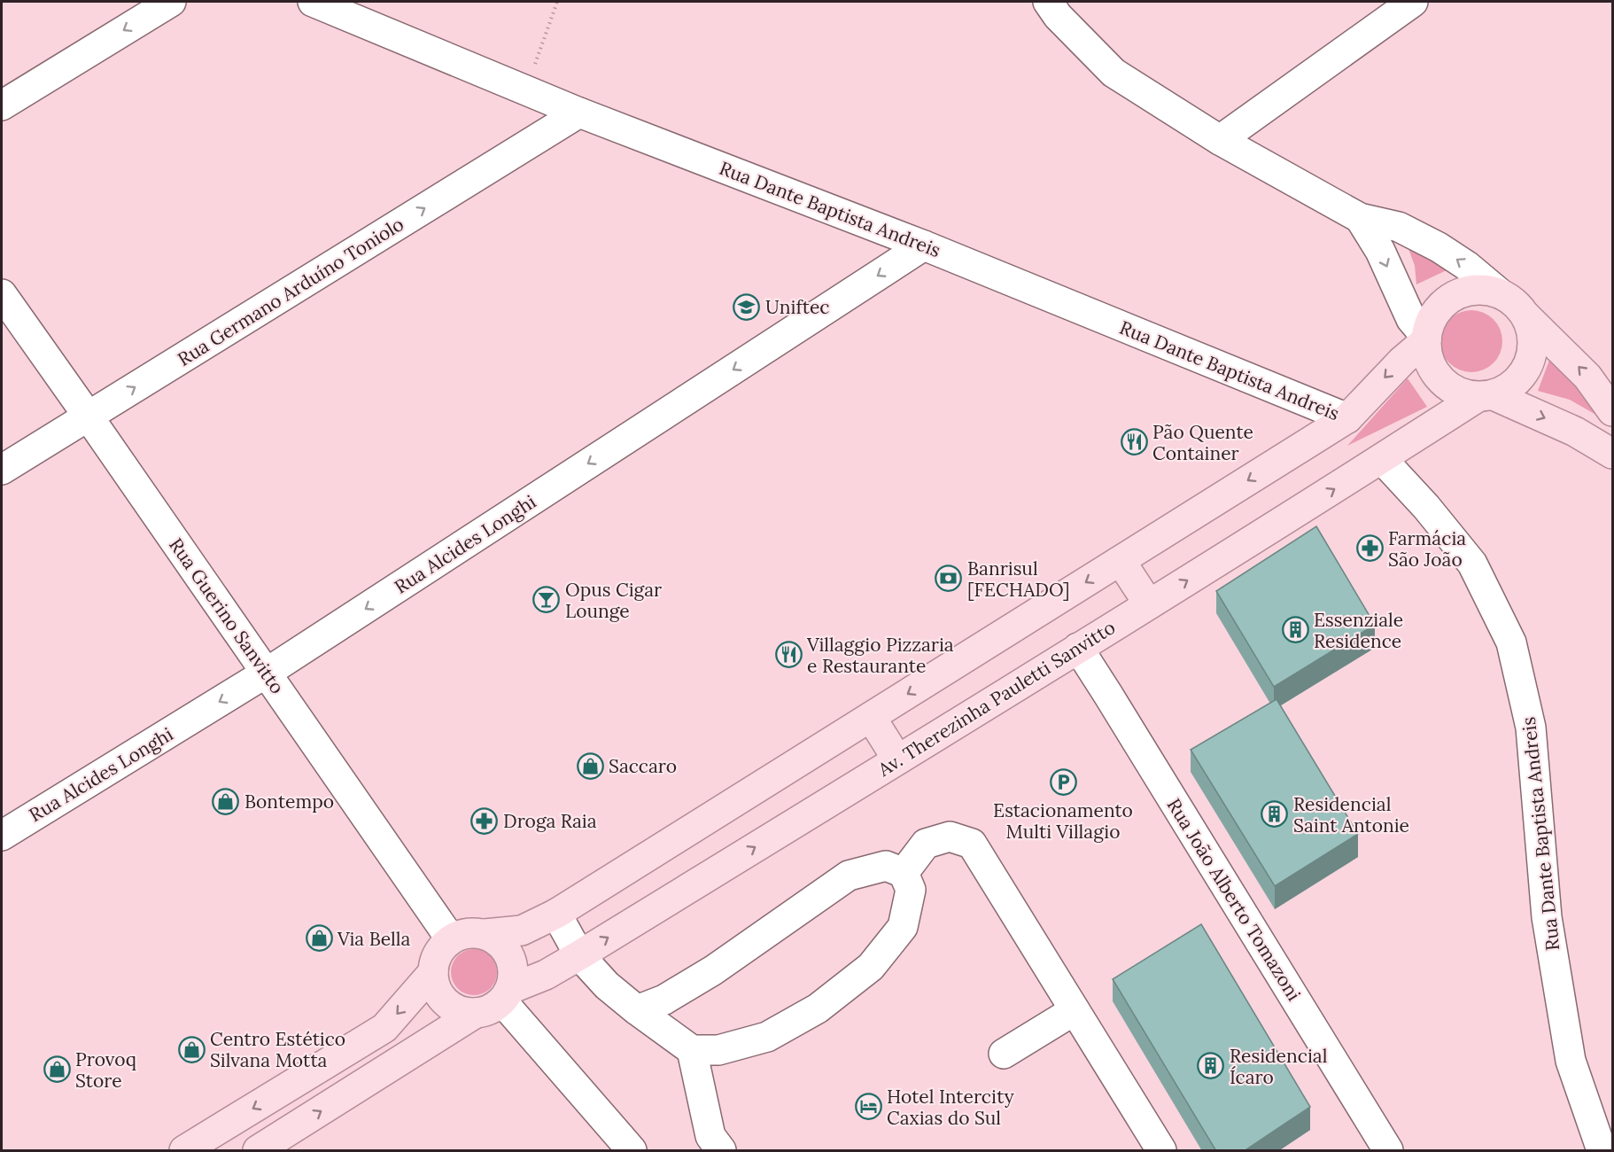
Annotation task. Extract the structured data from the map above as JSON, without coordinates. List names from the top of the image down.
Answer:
{
  "streets": {
    "main road": ["Av. Therezinha Pauletti Sanvitto"],
    "street": [
      "Rua Dante Baptista Andreis",
      "Rua Germano Arduíno Toniolo",
      "Rua Alcides Longhi",
      "Rua Guerino Sanvitto",
      "Rua João Alberto Tomazoni"
    ]
  },
  "crossings": [
    ["Rua Dante Baptista Andreis", "Rua Germano Arduíno Toniolo"],
    ["Rua Dante Baptista Andreis", "Rua Alcides Longhi"],
    ["Rua Dante Baptista Andreis", "Av. Therezinha Pauletti Sanvitto"],
    ["Rua Germano Arduíno Toniolo", "Rua Guerino Sanvitto"],
    ["Rua Alcides Longhi", "Rua Guerino Sanvitto"],
    ["Rua Guerino Sanvitto", "Av. Therezinha Pauletti Sanvitto"],
    ["Av. Therezinha Pauletti Sanvitto", "Rua João Alberto Tomazoni"]
  ],
  "one_way": ["Rua Germano Arduíno Toniolo", "Rua Alcides Longhi"],
  "places": {
    "school or university": ["Uniftec"],
    "restaurant": ["Pão Quente Container", "Villaggio Pizzaria e Restaurante"],
    "pharmacy": ["Farmácia São João", "Droga Raia"],
    "bank": ["Banrisul [FECHADO]"],
    "bar": ["Opus Cigar Lounge"],
    "building": ["Essenziale Residence", "Residencial Saint Antonie", "Residencial Ícaro"],
    "shop": [
      "Saccaro",
      "Bontempo",
      "Via Bella",
      "Centro Estético Silvana Motta",
      "Provoq Store"
    ],
    "parking": ["Estacionamento Multi Villagio"],
    "hotel": ["Hotel Intercity Caxias do Sul"]
  }
}
